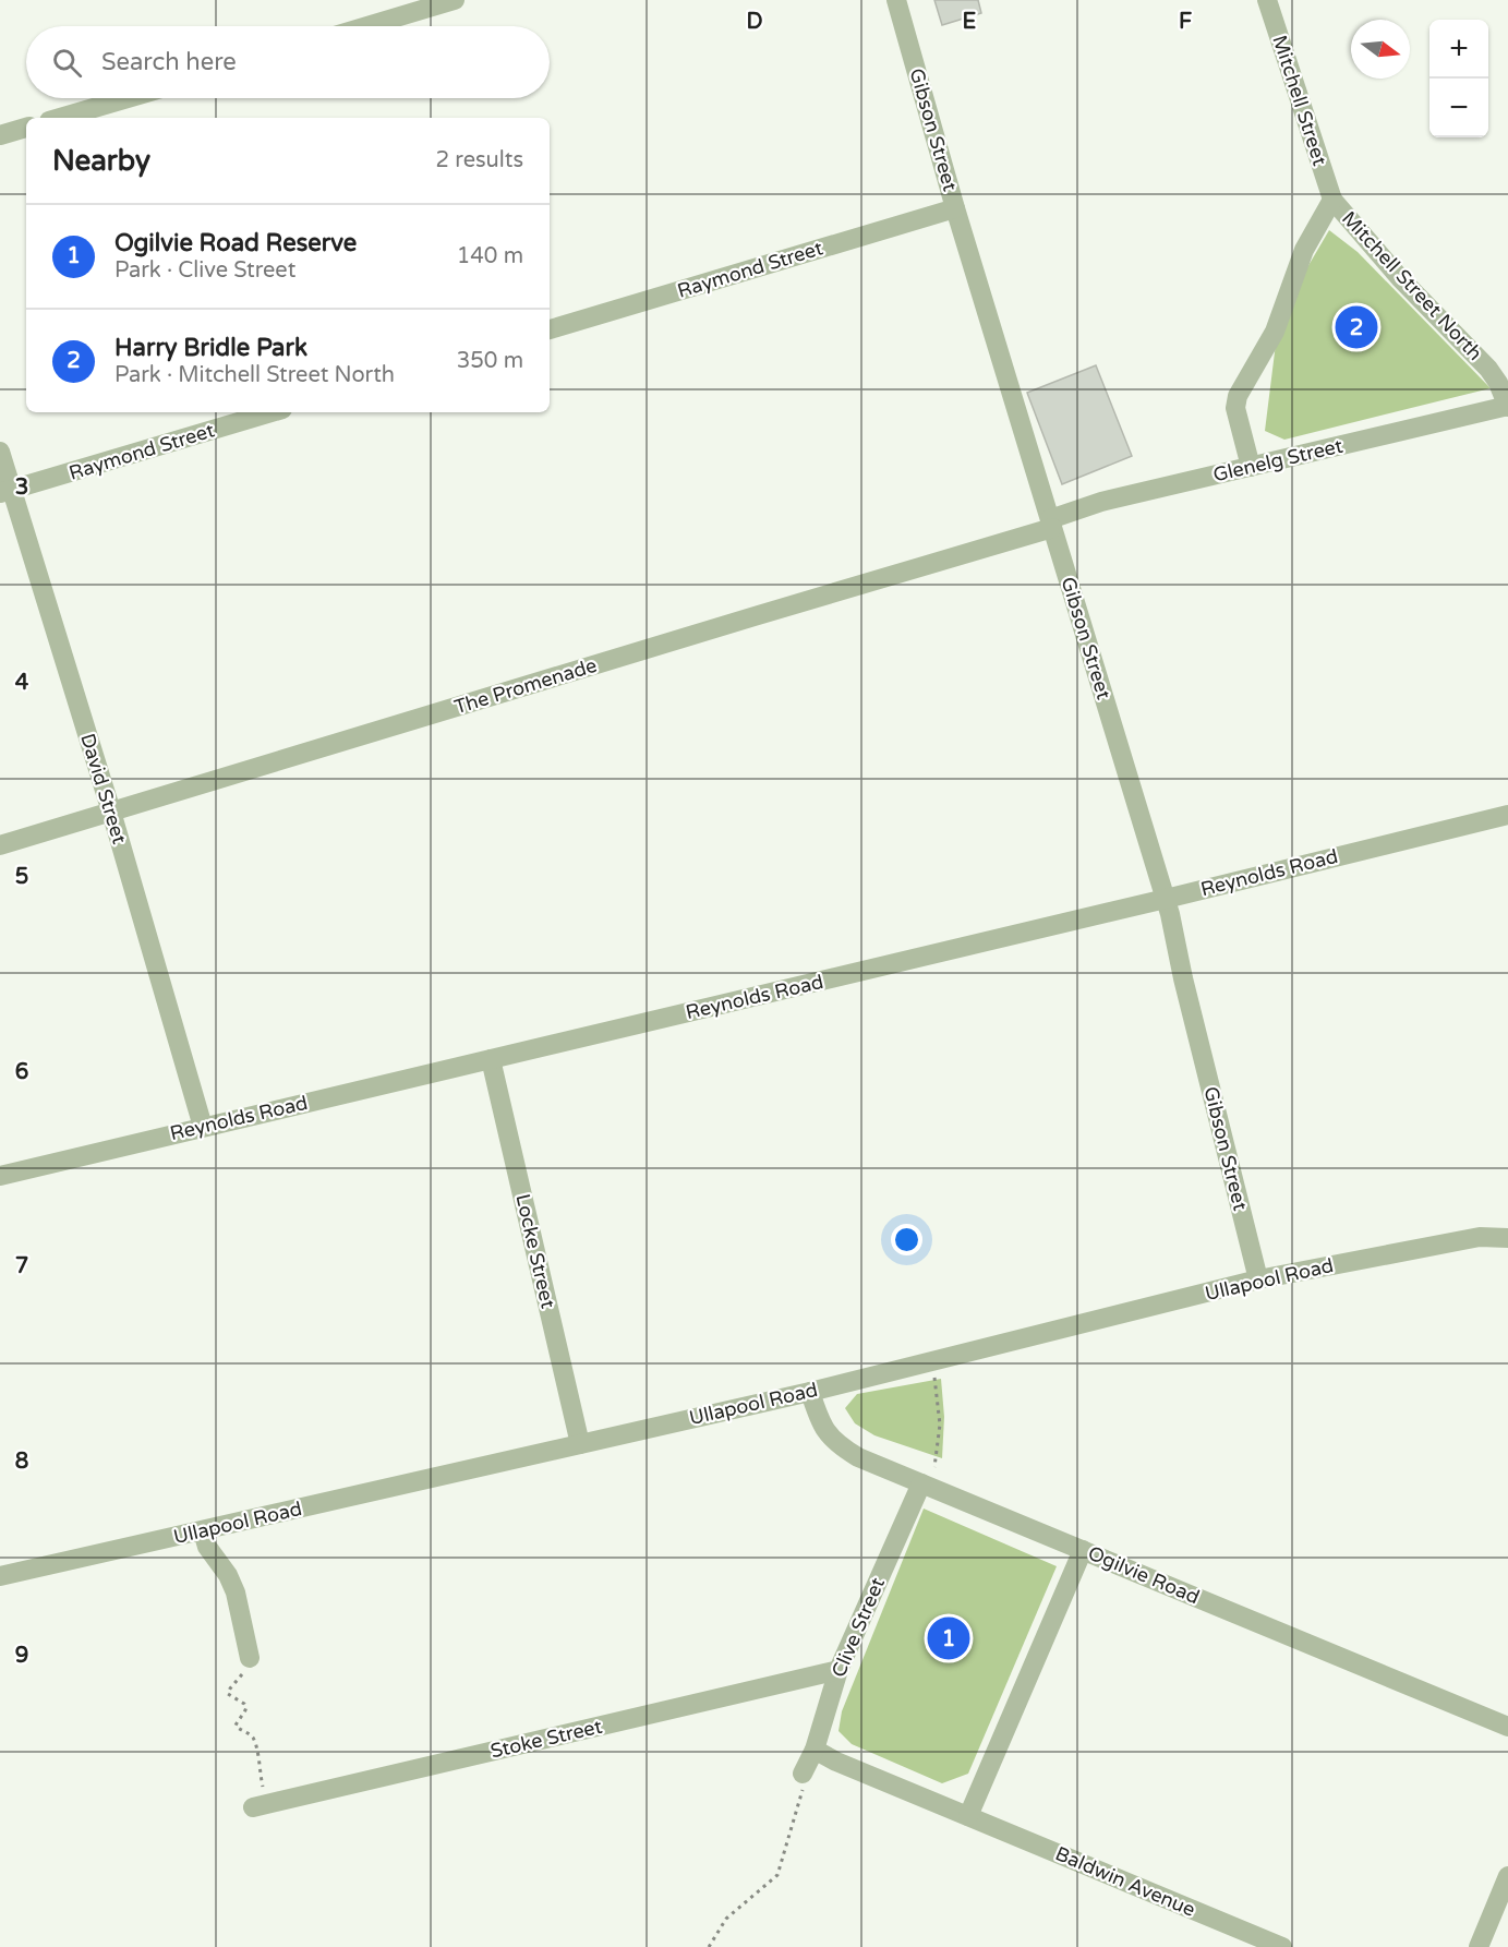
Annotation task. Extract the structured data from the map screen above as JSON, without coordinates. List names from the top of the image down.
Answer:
{
  "streets": {
    "street": [
      "Mitchell Street",
      "Gibson Street",
      "Raymond Street",
      "Mitchell Street North",
      "Glenelg Street",
      "The Promenade",
      "David Street",
      "Reynolds Road",
      "Locke Street",
      "Ullapool Road",
      "Ogilvie Road",
      "Clive Street",
      "Stoke Street",
      "Baldwin Avenue"
    ]
  },
  "crossings": [
    ["Mitchell Street", "Mitchell Street North"],
    ["Gibson Street", "Raymond Street"],
    ["Gibson Street", "Glenelg Street"],
    ["Gibson Street", "The Promenade"],
    ["Gibson Street", "Reynolds Road"],
    ["Gibson Street", "Ullapool Road"],
    ["Raymond Street", "David Street"],
    ["Mitchell Street North", "Glenelg Street"],
    ["Glenelg Street", "The Promenade"],
    ["The Promenade", "David Street"],
    ["David Street", "Reynolds Road"],
    ["Reynolds Road", "Locke Street"],
    ["Locke Street", "Ullapool Road"],
    ["Ullapool Road", "Ogilvie Road"],
    ["Ogilvie Road", "Clive Street"],
    ["Clive Street", "Stoke Street"],
    ["Clive Street", "Baldwin Avenue"]
  ],
  "north": "right",
  "page": {
    "map_buttons": ["+", "−"],
    "search": "Search here",
    "heading": ["Nearby", "2 results"],
    "list": [
      {
        "mark": "1",
        "name": "Ogilvie Road Reserve",
        "note": "Park · Clive Street",
        "value": "140 m"
      },
      {
        "mark": "2",
        "name": "Harry Bridle Park",
        "note": "Park · Mitchell Street North",
        "value": "350 m"
      }
    ],
    "pins": ["2", "1"]
  },
  "grid": {
    "columns": ["D", "E", "F"],
    "rows": [
      "3",
      "4",
      "5",
      "6",
      "7",
      "8",
      "9"
    ]
  }
}
